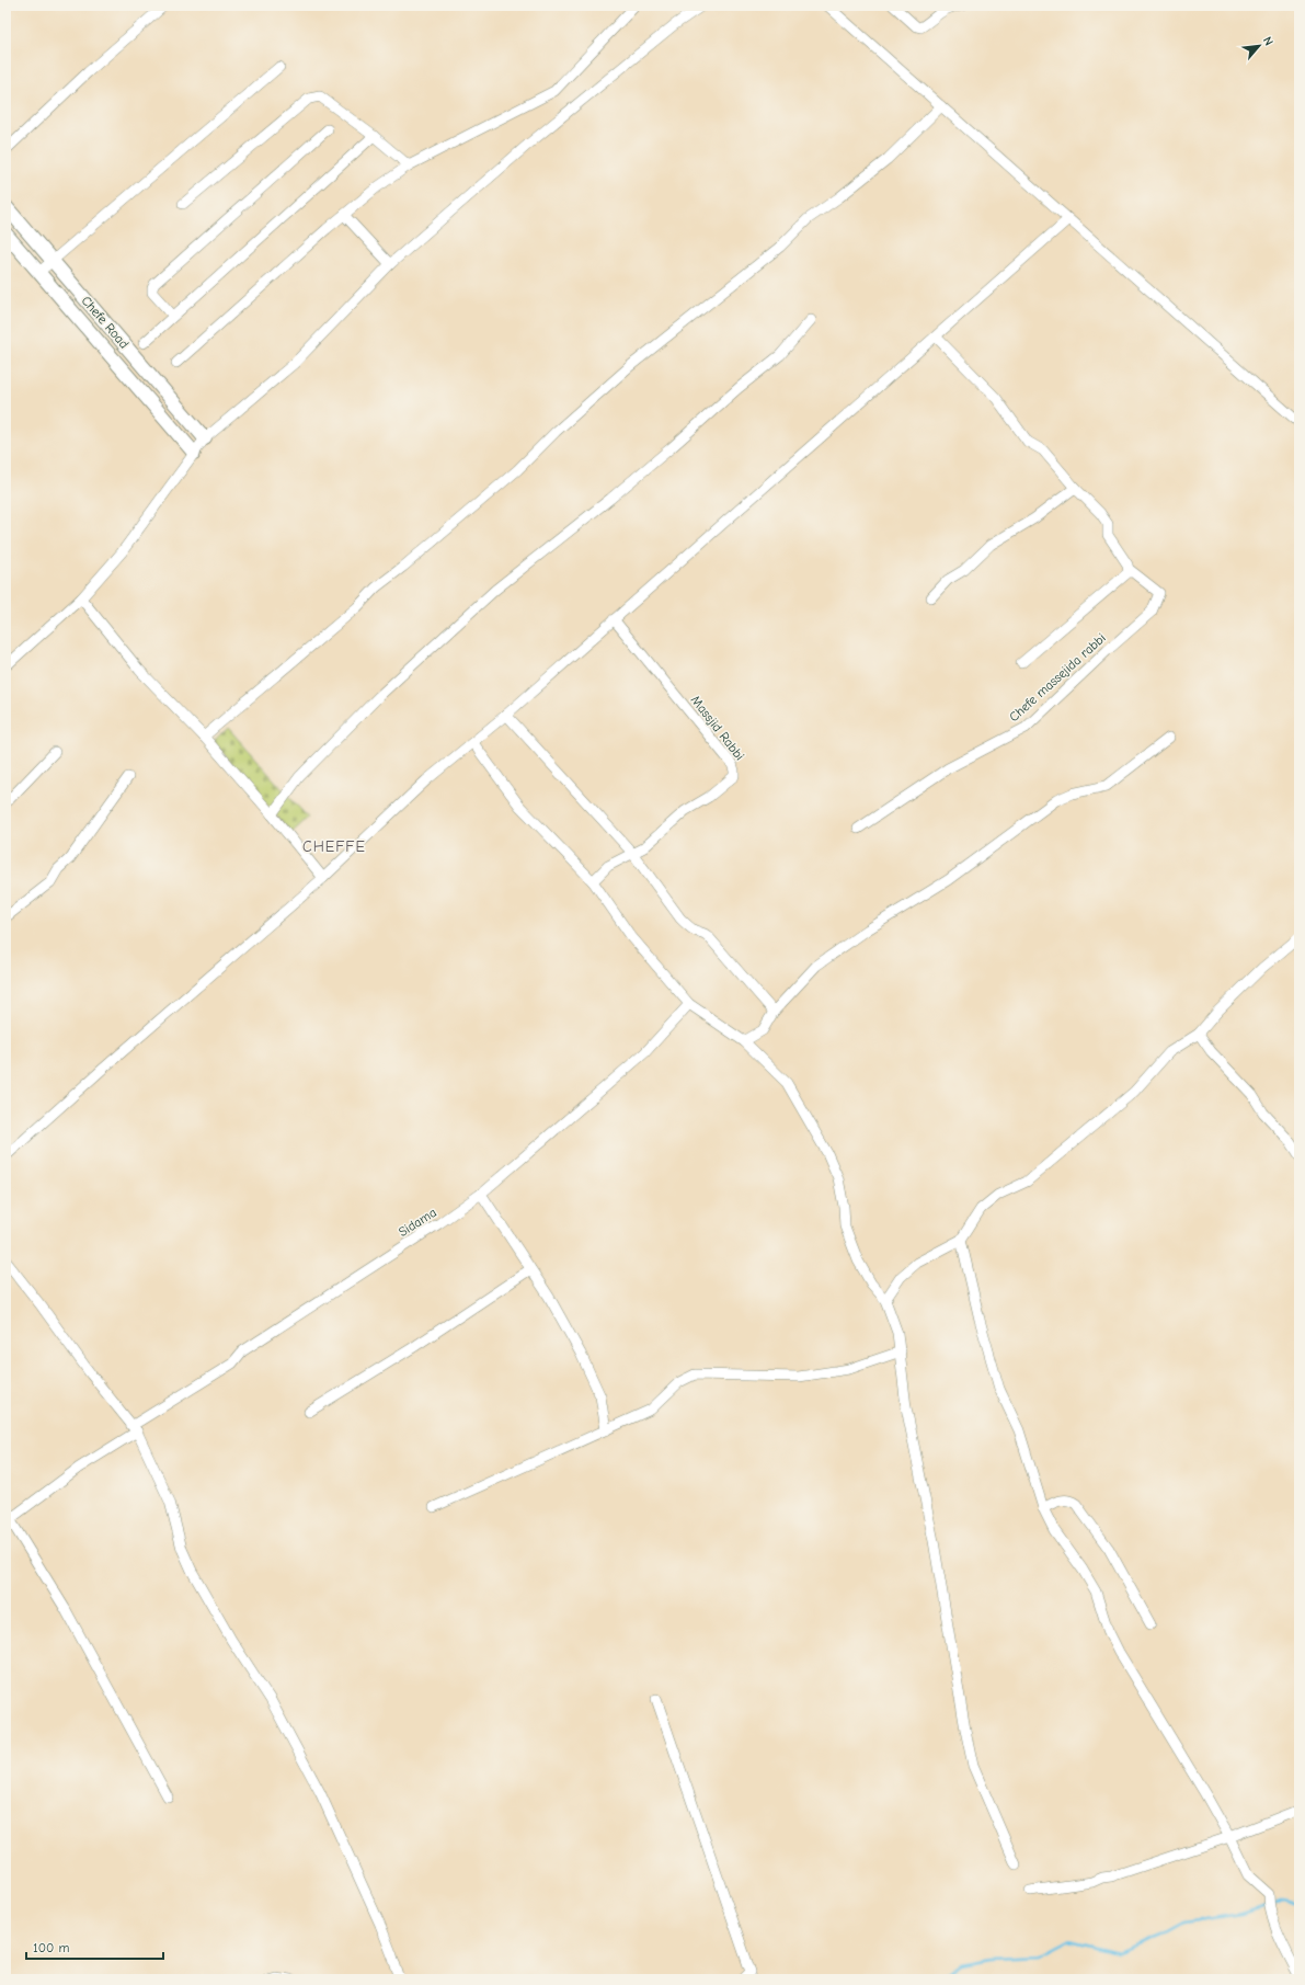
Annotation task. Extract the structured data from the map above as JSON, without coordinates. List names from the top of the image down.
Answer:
{
  "streets": {
    "street": [
      "Chefe Road",
      "Chefe massejida rabbi",
      "Massjid Rabbi",
      "Sidama"
    ]
  },
  "districts": ["CHEFFE"],
  "scale_bar": "100 m",
  "north": "top right"
}
